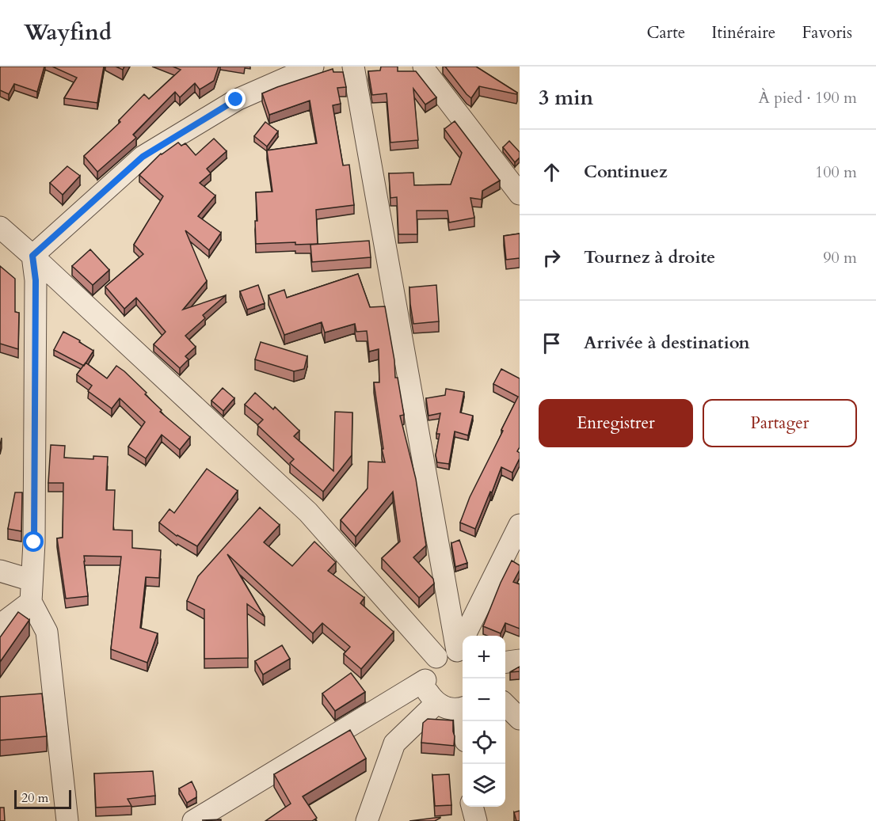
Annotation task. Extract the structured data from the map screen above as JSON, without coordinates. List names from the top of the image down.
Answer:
{
  "scale_bar": "20 m",
  "page": {
    "header": "Wayfind",
    "nav": ["Carte", "Itinéraire", "Favoris"],
    "heading": ["3 min", "À pied · 190 m"],
    "list": [
      ["Continuez", "100 m"],
      ["Tournez à droite", "90 m"],
      "Arrivée à destination"
    ],
    "buttons": ["Enregistrer", "Partager"],
    "map_buttons": ["+", "−"],
    "scale": "20 m"
  }
}
